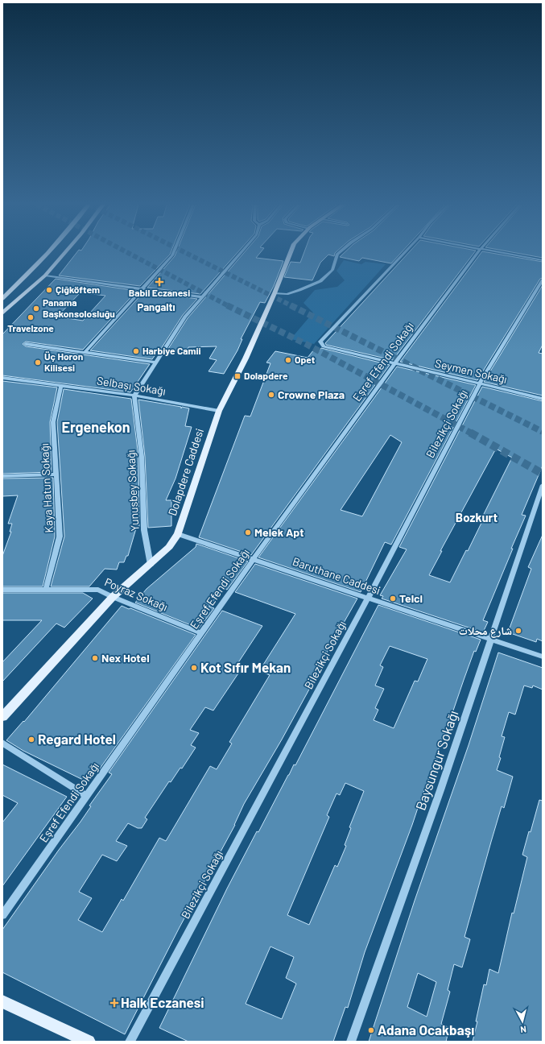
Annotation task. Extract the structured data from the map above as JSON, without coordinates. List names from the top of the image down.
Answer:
{
  "streets": {
    "main road": ["Dolapdere Caddesi"],
    "street": [
      "Eşref Efendi Sokağı",
      "Seymen Sokağı",
      "Selbaşı Sokağı",
      "Bilezikçi Sokağı",
      "Kaya Hatun Sokağı",
      "Yunusbey Sokağı",
      "Baruthane Caddesi",
      "Poyraz Sokağı",
      "Baysungur Sokağı"
    ]
  },
  "crossings": [
    ["Eşref Efendi Sokağı", "Seymen Sokağı"],
    ["Eşref Efendi Sokağı", "Baruthane Caddesi"],
    ["Eşref Efendi Sokağı", "Poyraz Sokağı"],
    ["Seymen Sokağı", "Bilezikçi Sokağı"],
    ["Selbaşı Sokağı", "Dolapdere Caddesi"],
    ["Selbaşı Sokağı", "Kaya Hatun Sokağı"],
    ["Selbaşı Sokağı", "Yunusbey Sokağı"],
    ["Bilezikçi Sokağı", "Baruthane Caddesi"],
    ["Dolapdere Caddesi", "Yunusbey Sokağı"],
    ["Dolapdere Caddesi", "Baruthane Caddesi"],
    ["Dolapdere Caddesi", "Poyraz Sokağı"],
    ["Kaya Hatun Sokağı", "Poyraz Sokağı"],
    ["Baruthane Caddesi", "Baysungur Sokağı"]
  ],
  "districts": ["Pangaltı", "Ergenekon", "Bozkurt"],
  "places": {
    "health": ["Babil Eczanesi", "Halk Eczanesi"],
    "other": [
      "Çiğköftem",
      "Panama Başkonsolosluğu",
      "Travelzone",
      "Harbiye Camii",
      "Opet",
      "Üç Horon Kilisesi",
      "Crowne Plaza",
      "Melek Apt",
      "Telci",
      "شارع محلات",
      "Nex Hotel",
      "Kot Sıfır Mekan",
      "Regard Hotel",
      "Adana Ocakbaşı"
    ],
    "transit": ["Dolapdere"]
  },
  "north": "bottom"
}
